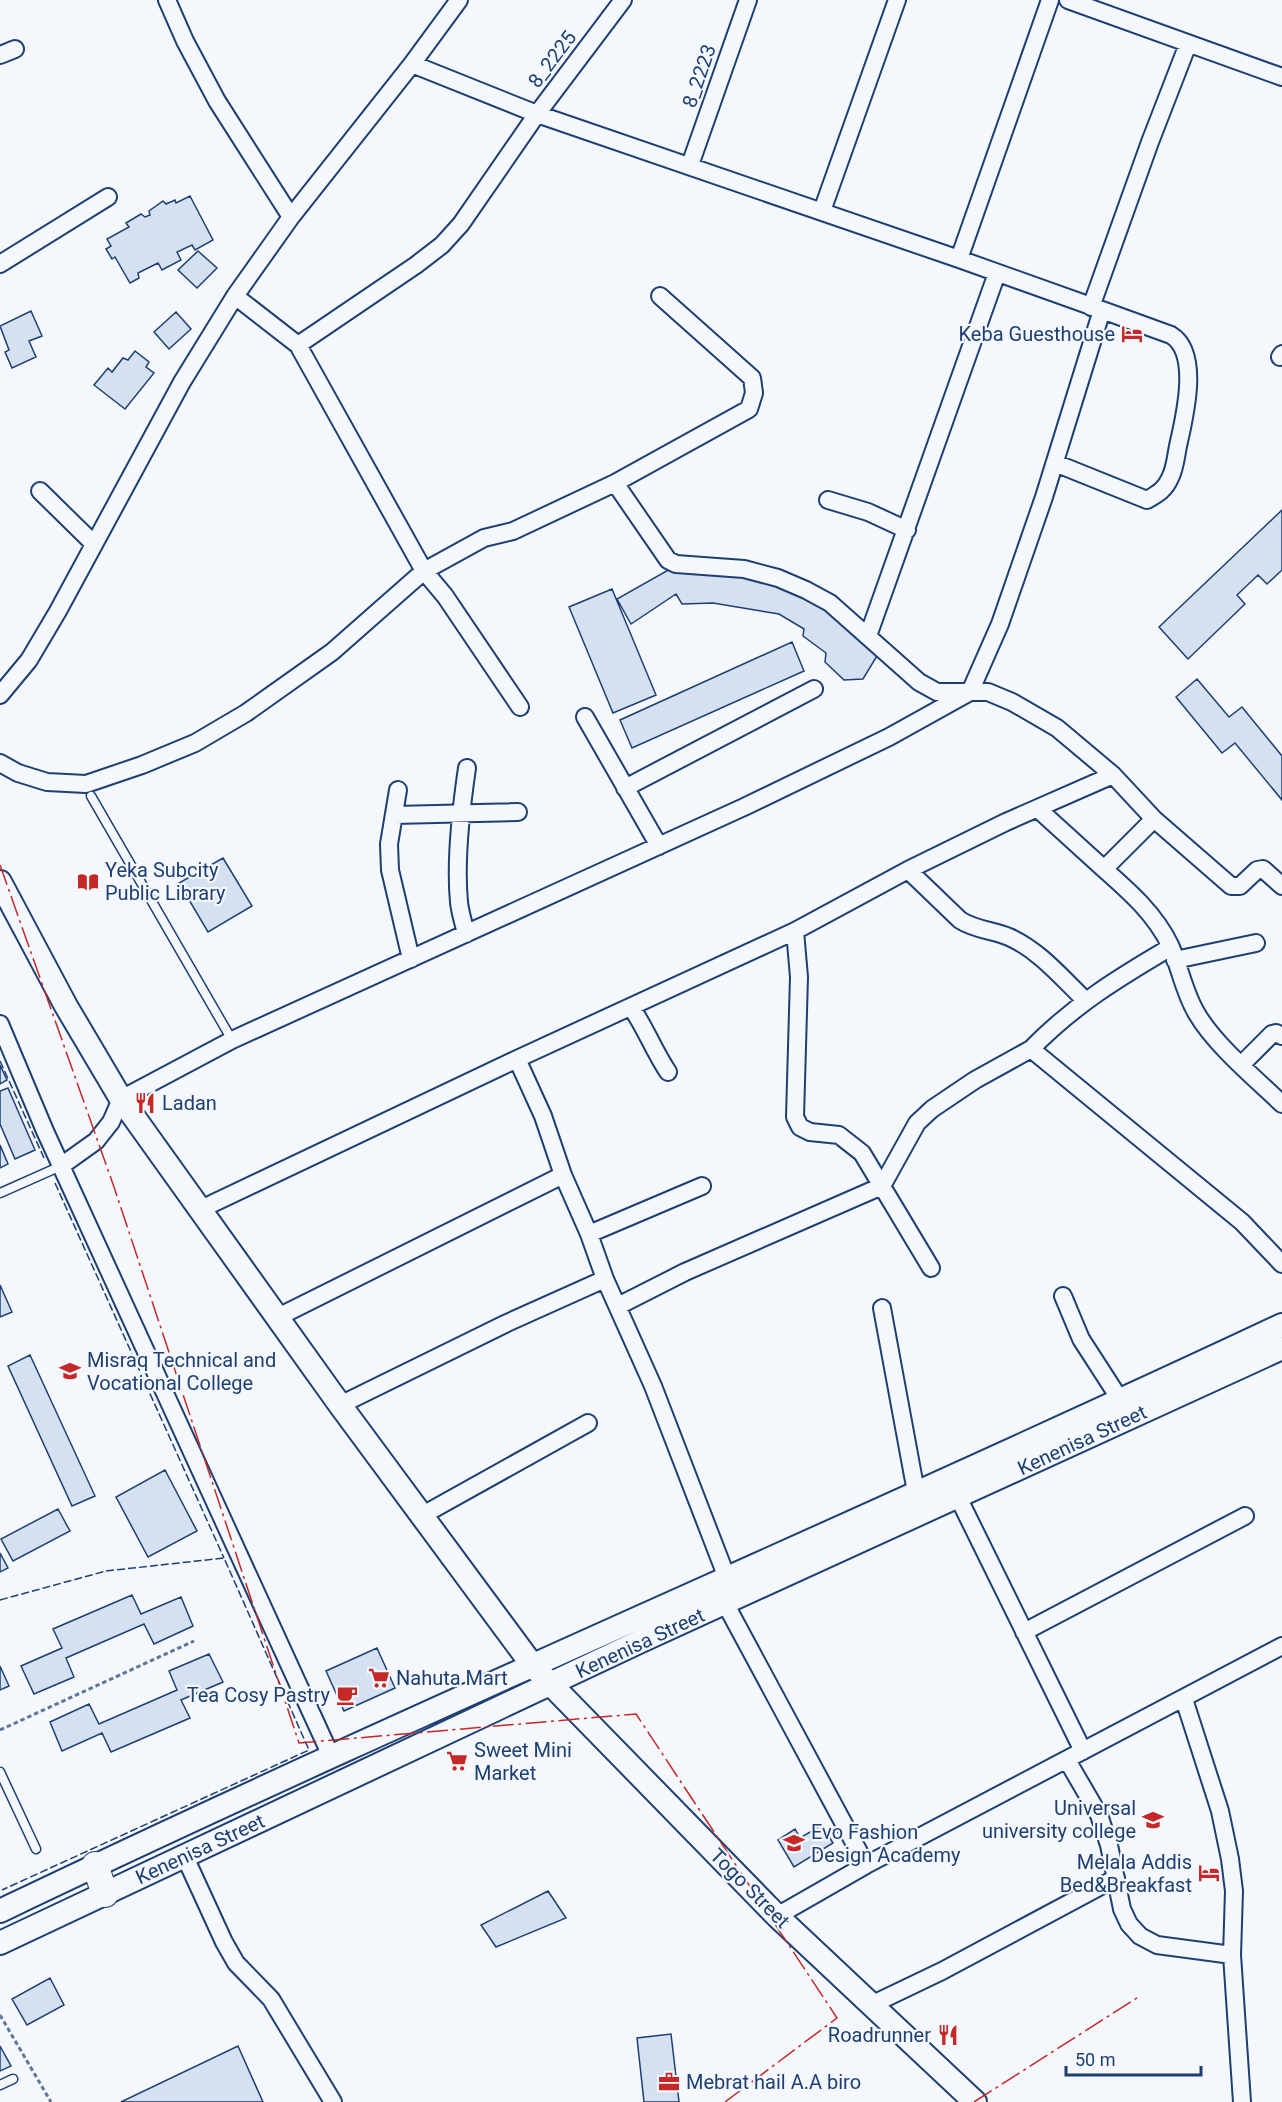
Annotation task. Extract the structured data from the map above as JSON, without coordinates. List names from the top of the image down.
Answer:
{
  "streets": {
    "main road": ["Kenenisa Street", "Togo Street"],
    "street": ["8_2225", "8_2223"]
  },
  "crossings": [
    ["Kenenisa Street", "Togo Street"]
  ],
  "places": {
    "hotel": ["Keba Guesthouse", "Melala Addis Bed&Breakfast"],
    "library": ["Yeka Subcity Public Library"],
    "restaurant": ["Ladan", "Roadrunner"],
    "school or university": ["Misraq Technical and Vocational College", "Universal university college", "Evo Fashion Design Academy"],
    "supermarket": ["Nahuta Mart", "Sweet Mini Market"],
    "cafe": ["Tea Cosy Pastry"],
    "office": ["Mebrat hail A.A biro"]
  },
  "scale_bar": "50 m"
}
